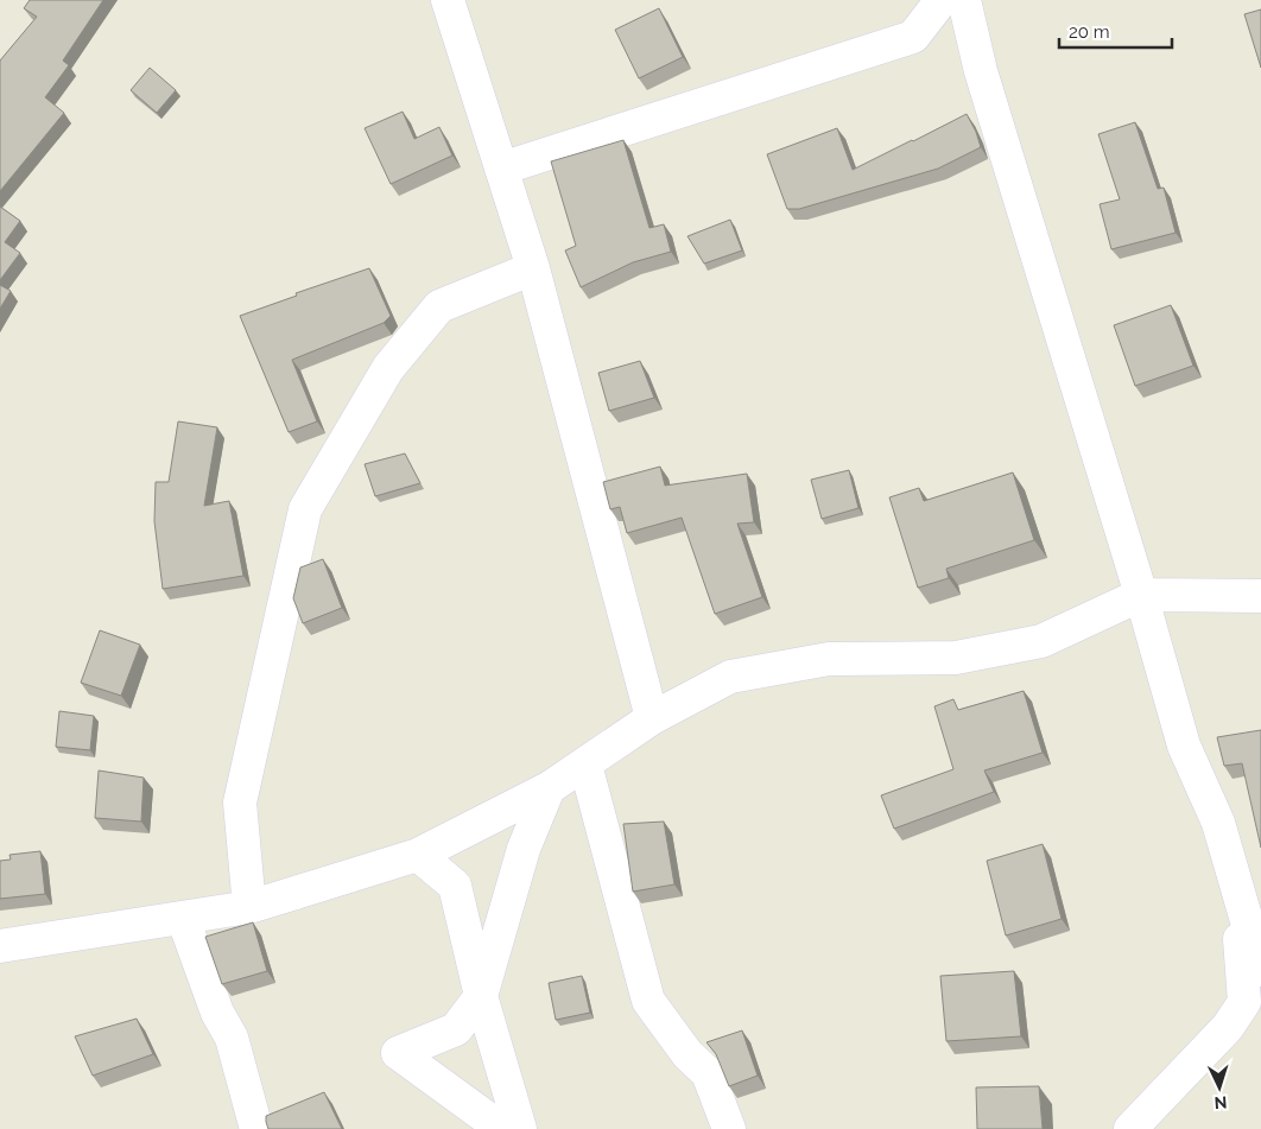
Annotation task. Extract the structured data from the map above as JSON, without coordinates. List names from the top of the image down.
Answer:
{
  "scale_bar": "20 m",
  "north": "bottom"
}
